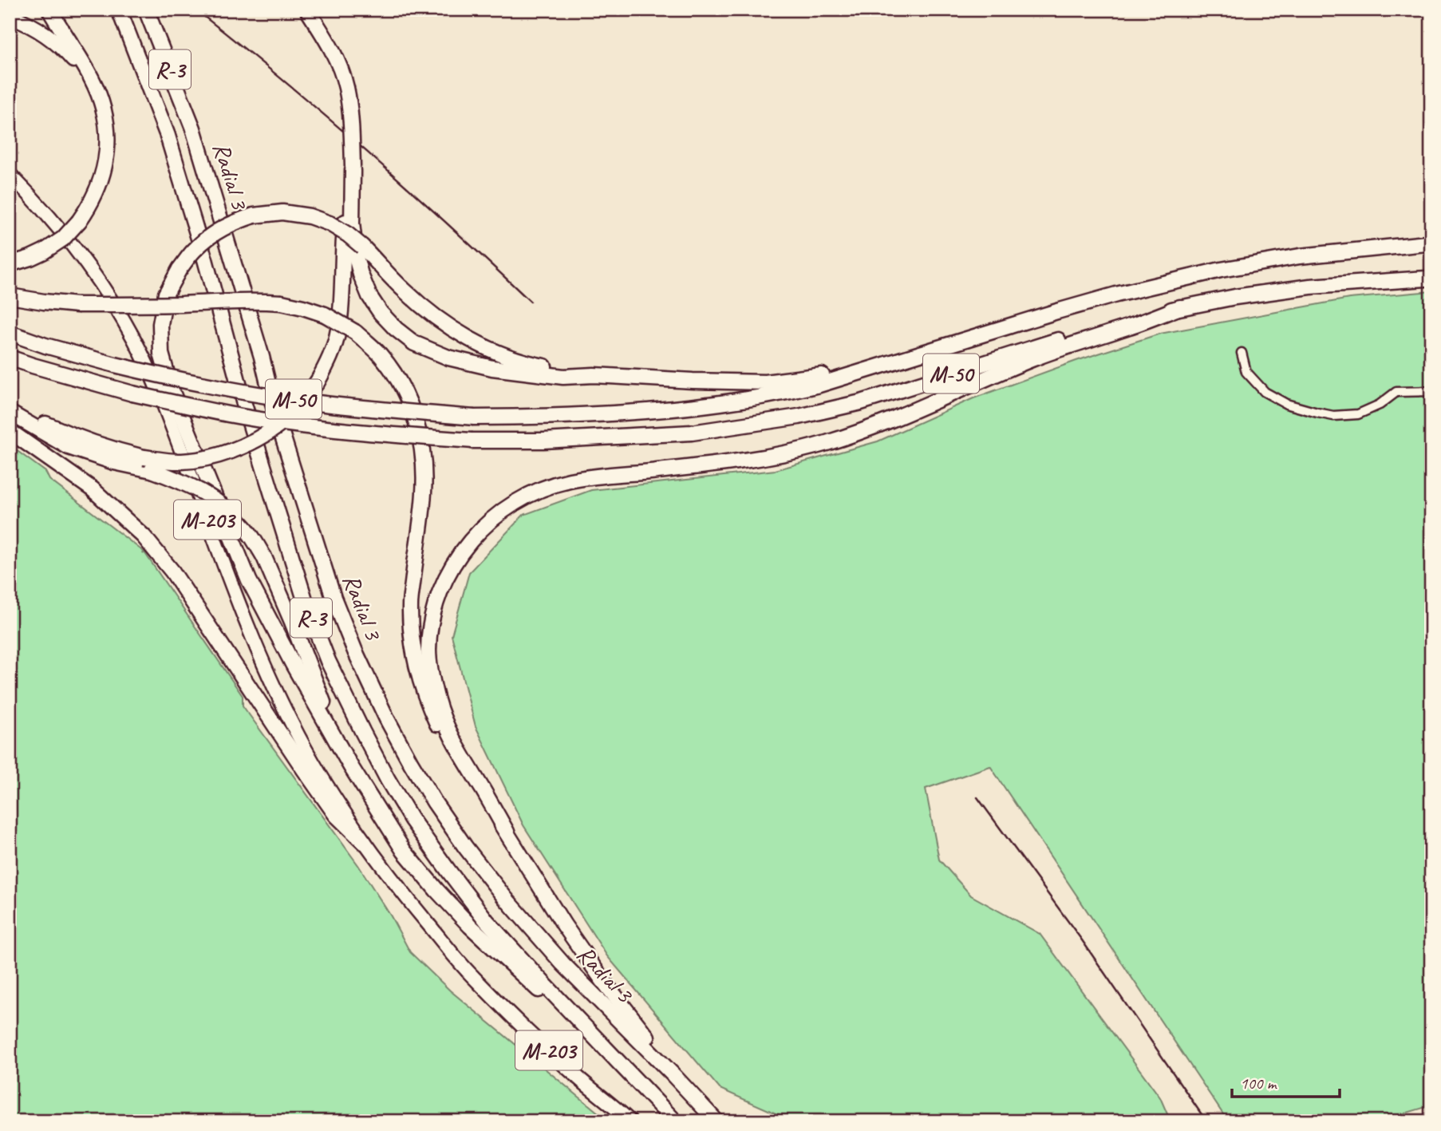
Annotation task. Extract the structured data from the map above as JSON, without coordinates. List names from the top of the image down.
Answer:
{
  "streets": {
    "highway": ["R-3", "Radial 3", "M-50"],
    "main road": ["M-203"]
  },
  "scale_bar": "100 m"
}
